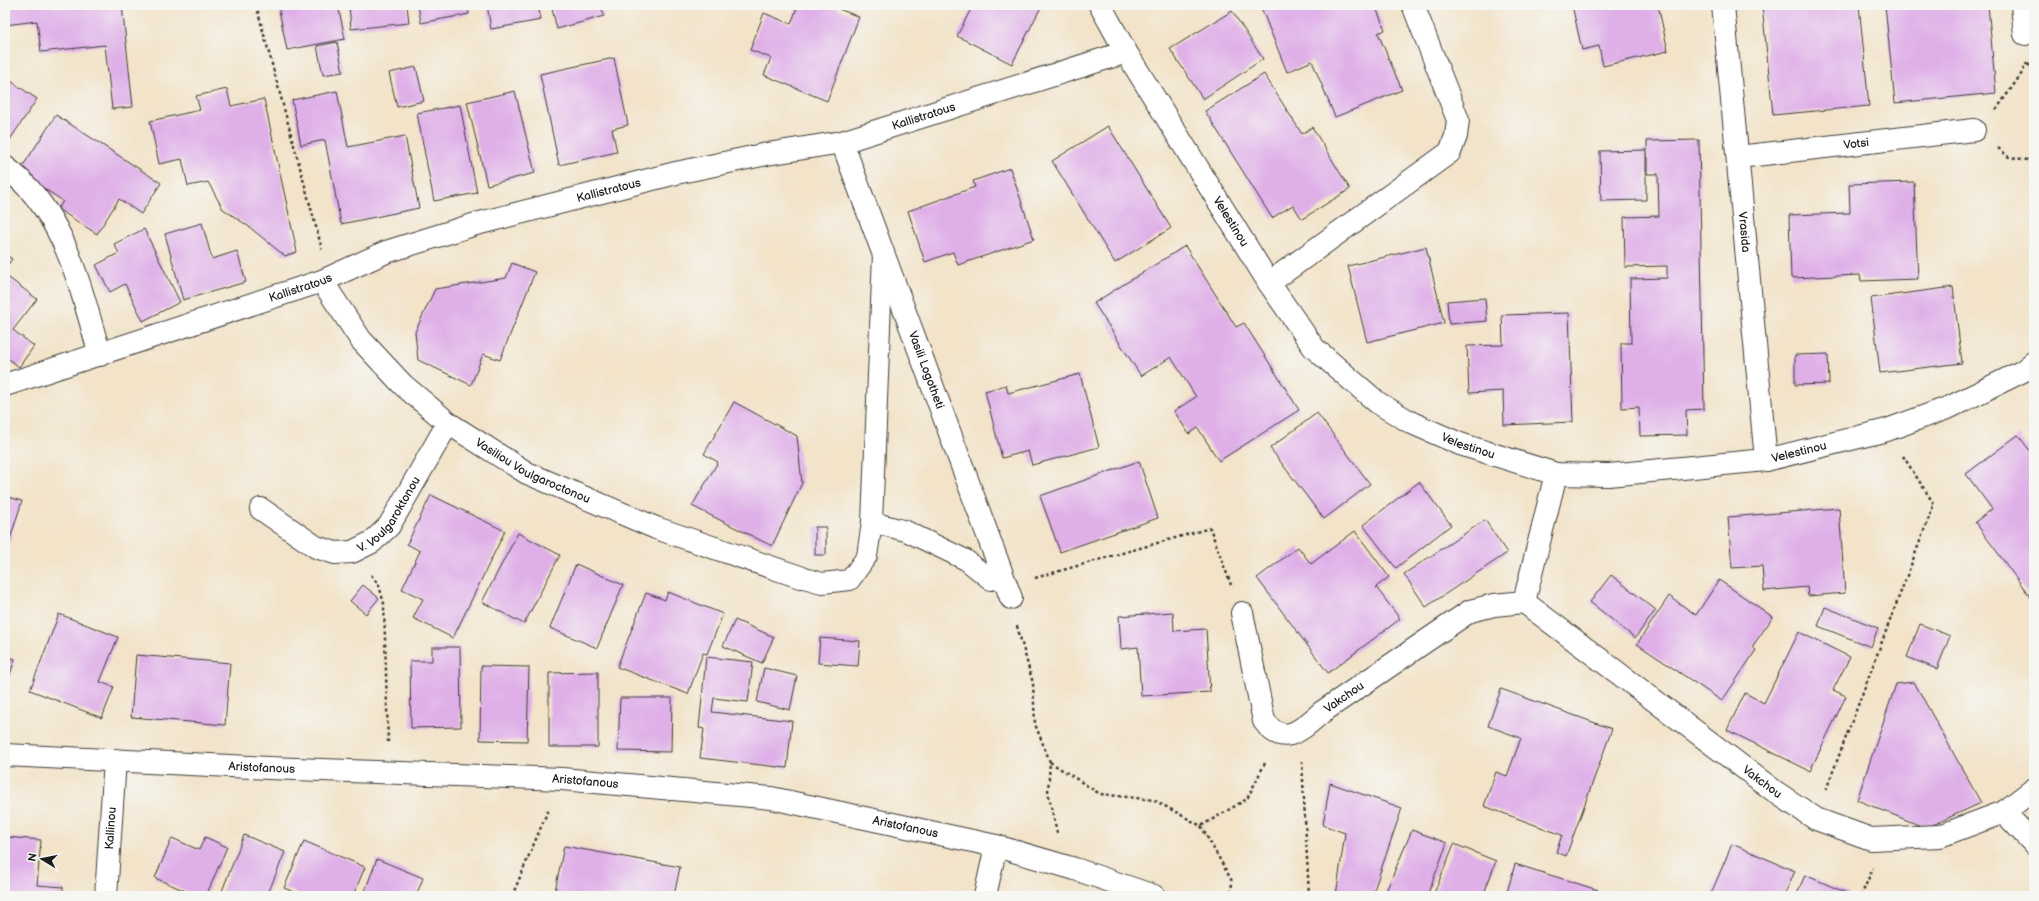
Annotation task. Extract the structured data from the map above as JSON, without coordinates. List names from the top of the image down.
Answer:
{
  "streets": {
    "street": [
      "Kallistratous",
      "Votsi",
      "Velestinou",
      "Vrasida",
      "Vasili Logotheti",
      "Vasiliou Voulgaroctonou",
      "V. Voulgaroktonou",
      "Vakchou",
      "Aristofanous",
      "Kallinou"
    ]
  },
  "crossings": [
    ["Kallistratous", "Velestinou"],
    ["Kallistratous", "Vasili Logotheti"],
    ["Kallistratous", "Vasiliou Voulgaroctonou"],
    ["Votsi", "Vrasida"],
    ["Velestinou", "Vrasida"],
    ["Vasiliou Voulgaroctonou", "V. Voulgaroktonou"],
    ["Aristofanous", "Kallinou"]
  ],
  "north": "left"
}
